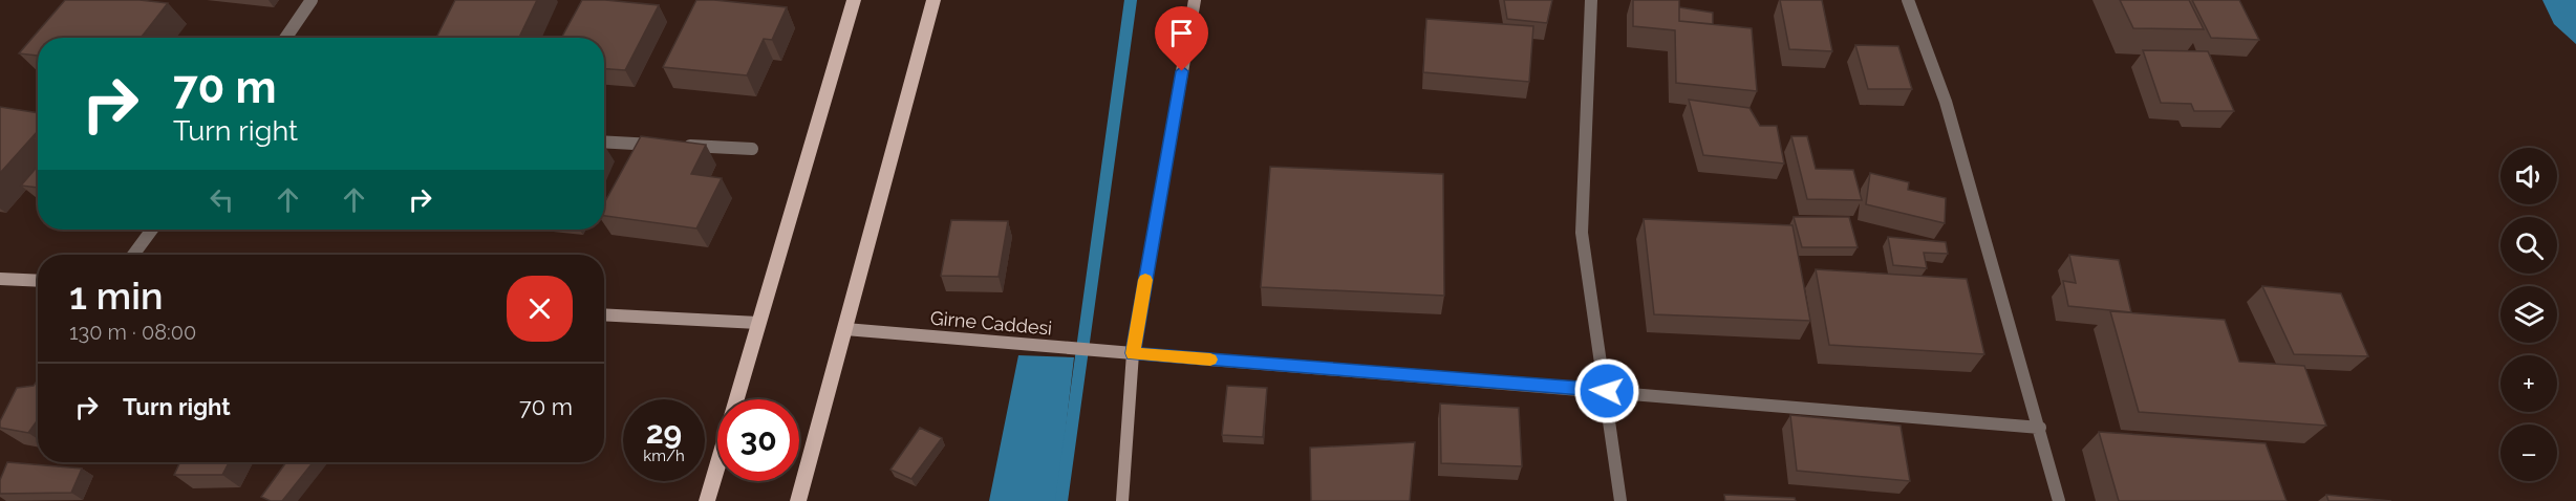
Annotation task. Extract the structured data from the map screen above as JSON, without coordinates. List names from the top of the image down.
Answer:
{
  "streets": {
    "street": ["Girne Caddesi"]
  },
  "page": {
    "turn": ["70 m", "Turn right"],
    "map_buttons": ["+", "−"],
    "heading": ["1 min", "130 m · 08:00"],
    "list": [
      {
        "name": "Turn right",
        "value": "70 m"
      }
    ],
    "speed": "29 km/h",
    "limit": "30"
  }
}
